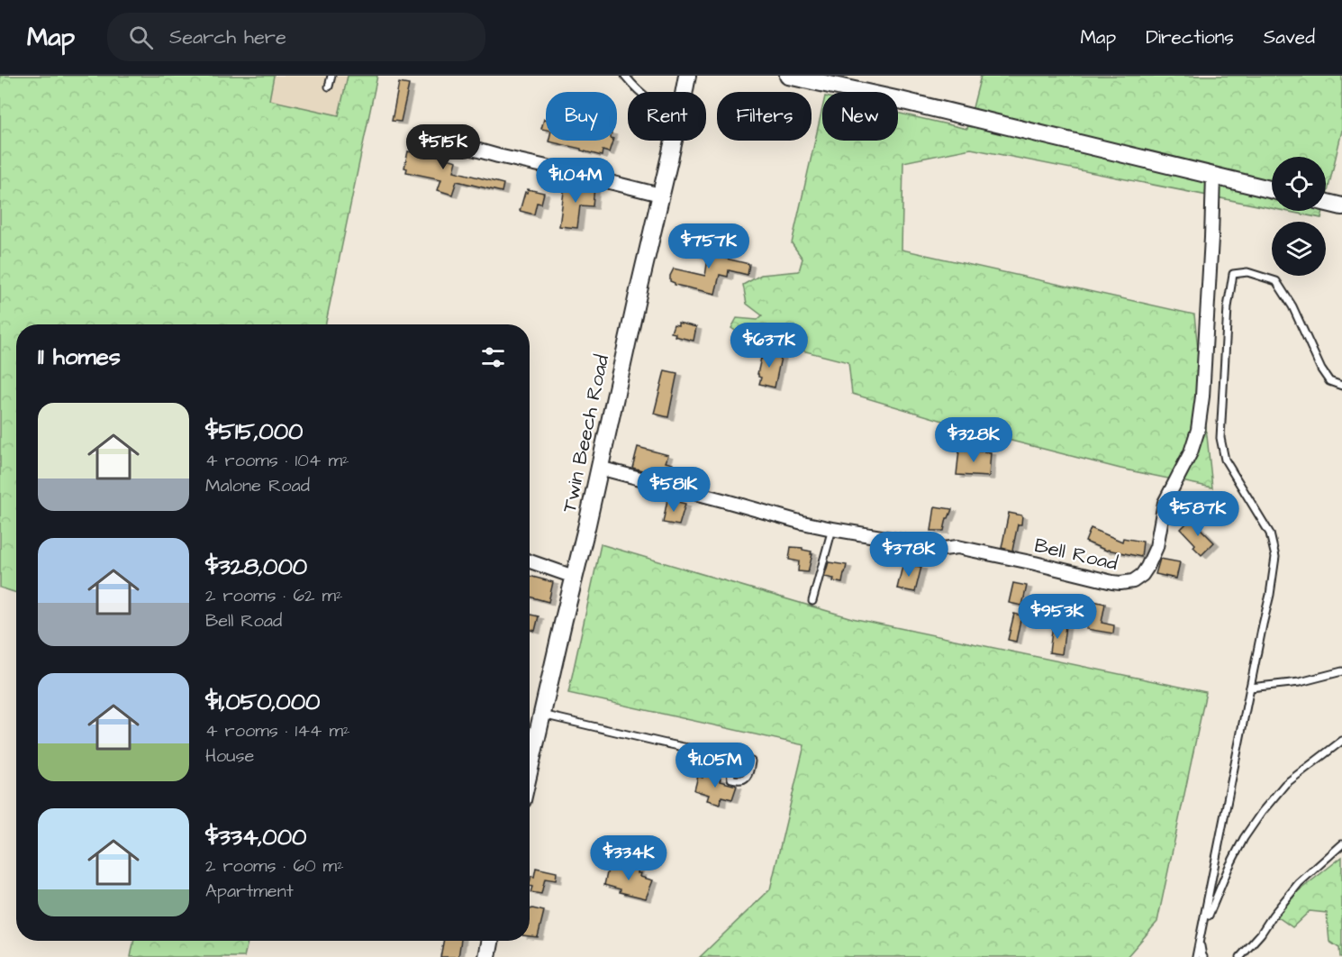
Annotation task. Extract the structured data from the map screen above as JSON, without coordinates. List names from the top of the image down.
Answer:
{
  "streets": {
    "street": ["Twin Beech Road", "Bell Road"]
  },
  "crossings": [
    ["Twin Beech Road", "Bell Road"]
  ],
  "page": {
    "header": "Map",
    "search": "Search here",
    "nav": ["Map", "Directions", "Saved"],
    "chip": [
      "Buy",
      "Rent",
      "Filters",
      "New"
    ],
    "price": [
      "$515K",
      "$1.04M",
      "$757K",
      "$637K",
      "$328K",
      "$581K",
      "$587K",
      "$378K",
      "$953K",
      "$1.05M",
      "$334K"
    ],
    "heading": "11 homes",
    "list": [
      {
        "name": "$515,000",
        "note": "4 rooms · 104 m² · Malone Road"
      },
      {
        "name": "$328,000",
        "note": "2 rooms · 62 m² · Bell Road"
      },
      {
        "name": "$1,050,000",
        "note": "4 rooms · 144 m² · House"
      },
      {
        "name": "$334,000",
        "note": "2 rooms · 60 m² · Apartment"
      }
    ]
  }
}
